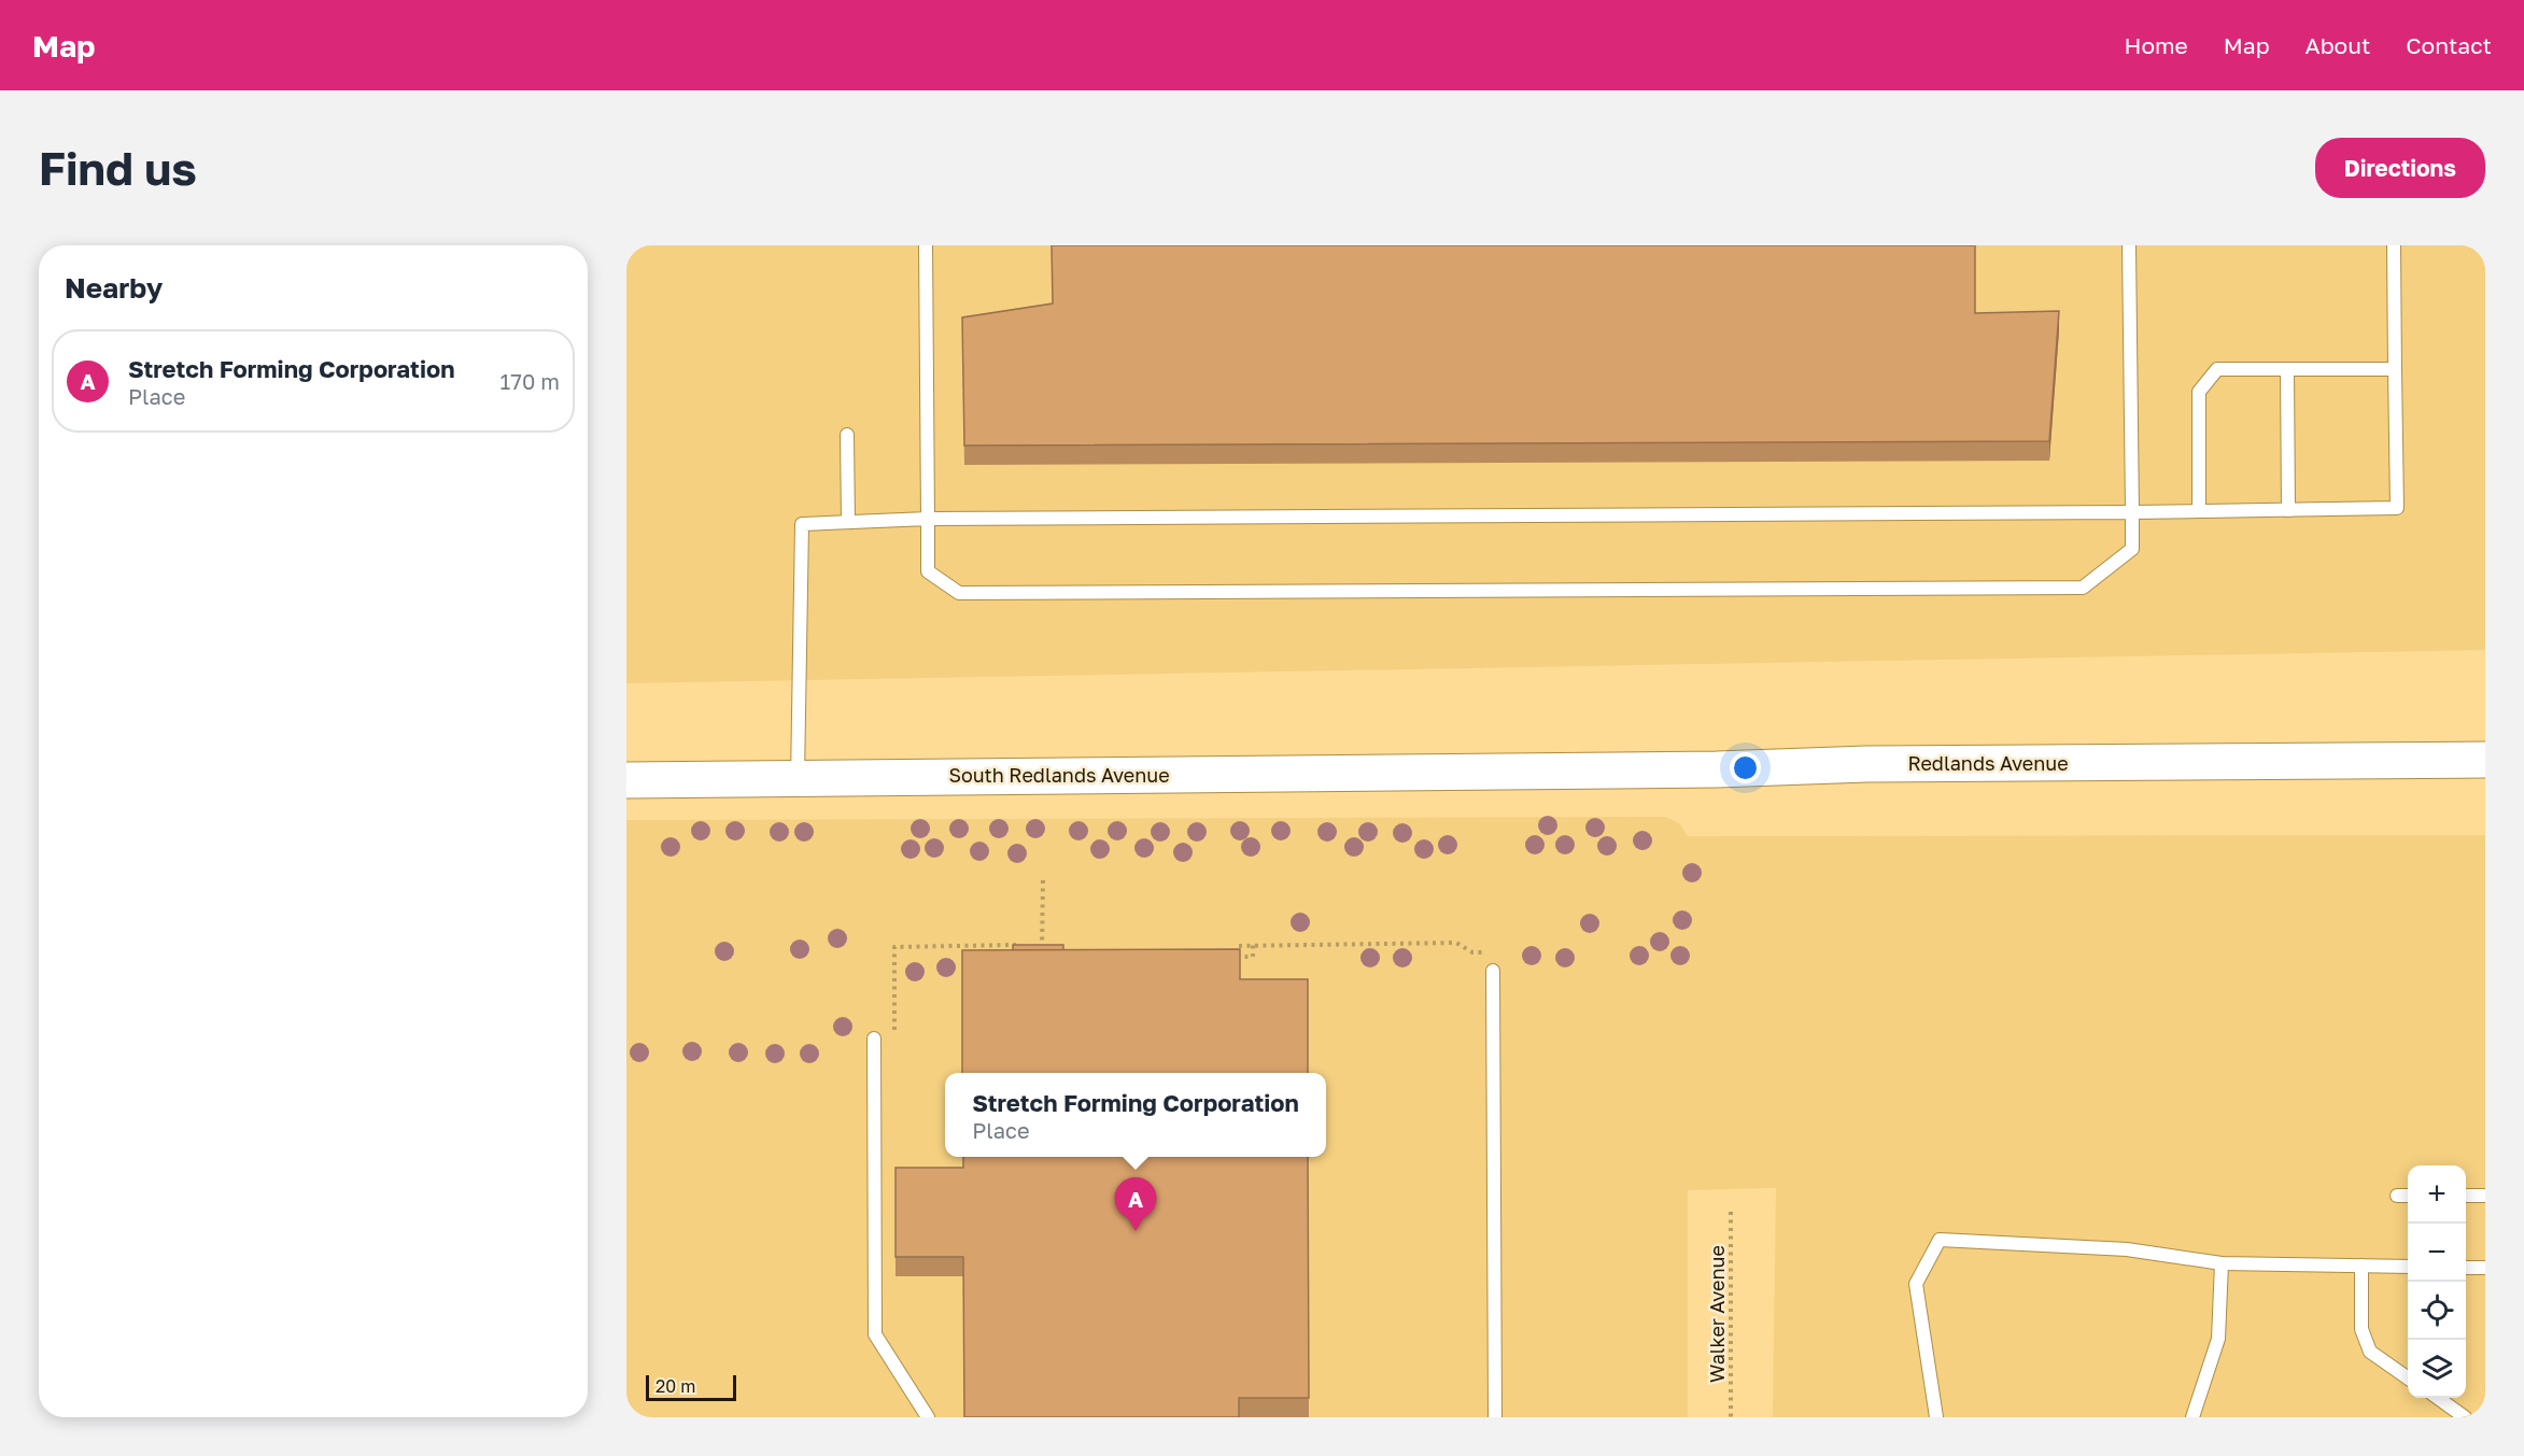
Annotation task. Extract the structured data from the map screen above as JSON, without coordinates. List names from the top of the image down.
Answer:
{
  "streets": {
    "street": ["Redlands Avenue", "South Redlands Avenue"],
    "path": ["Walker Avenue"]
  },
  "crossings": [
    ["Redlands Avenue", "South Redlands Avenue"]
  ],
  "scale_bar": "20 m",
  "page": {
    "header": "Map",
    "nav": [
      "Home",
      "Map",
      "About",
      "Contact"
    ],
    "buttons": "Directions",
    "title": "Find us",
    "heading": "Nearby",
    "list": [
      {
        "mark": "A",
        "name": "Stretch Forming Corporation",
        "note": "Place",
        "value": "170 m"
      }
    ],
    "popup": ["Stretch Forming Corporation", "Place"],
    "map_buttons": ["+", "−"],
    "pins": "A",
    "scale": "20 m"
  }
}
